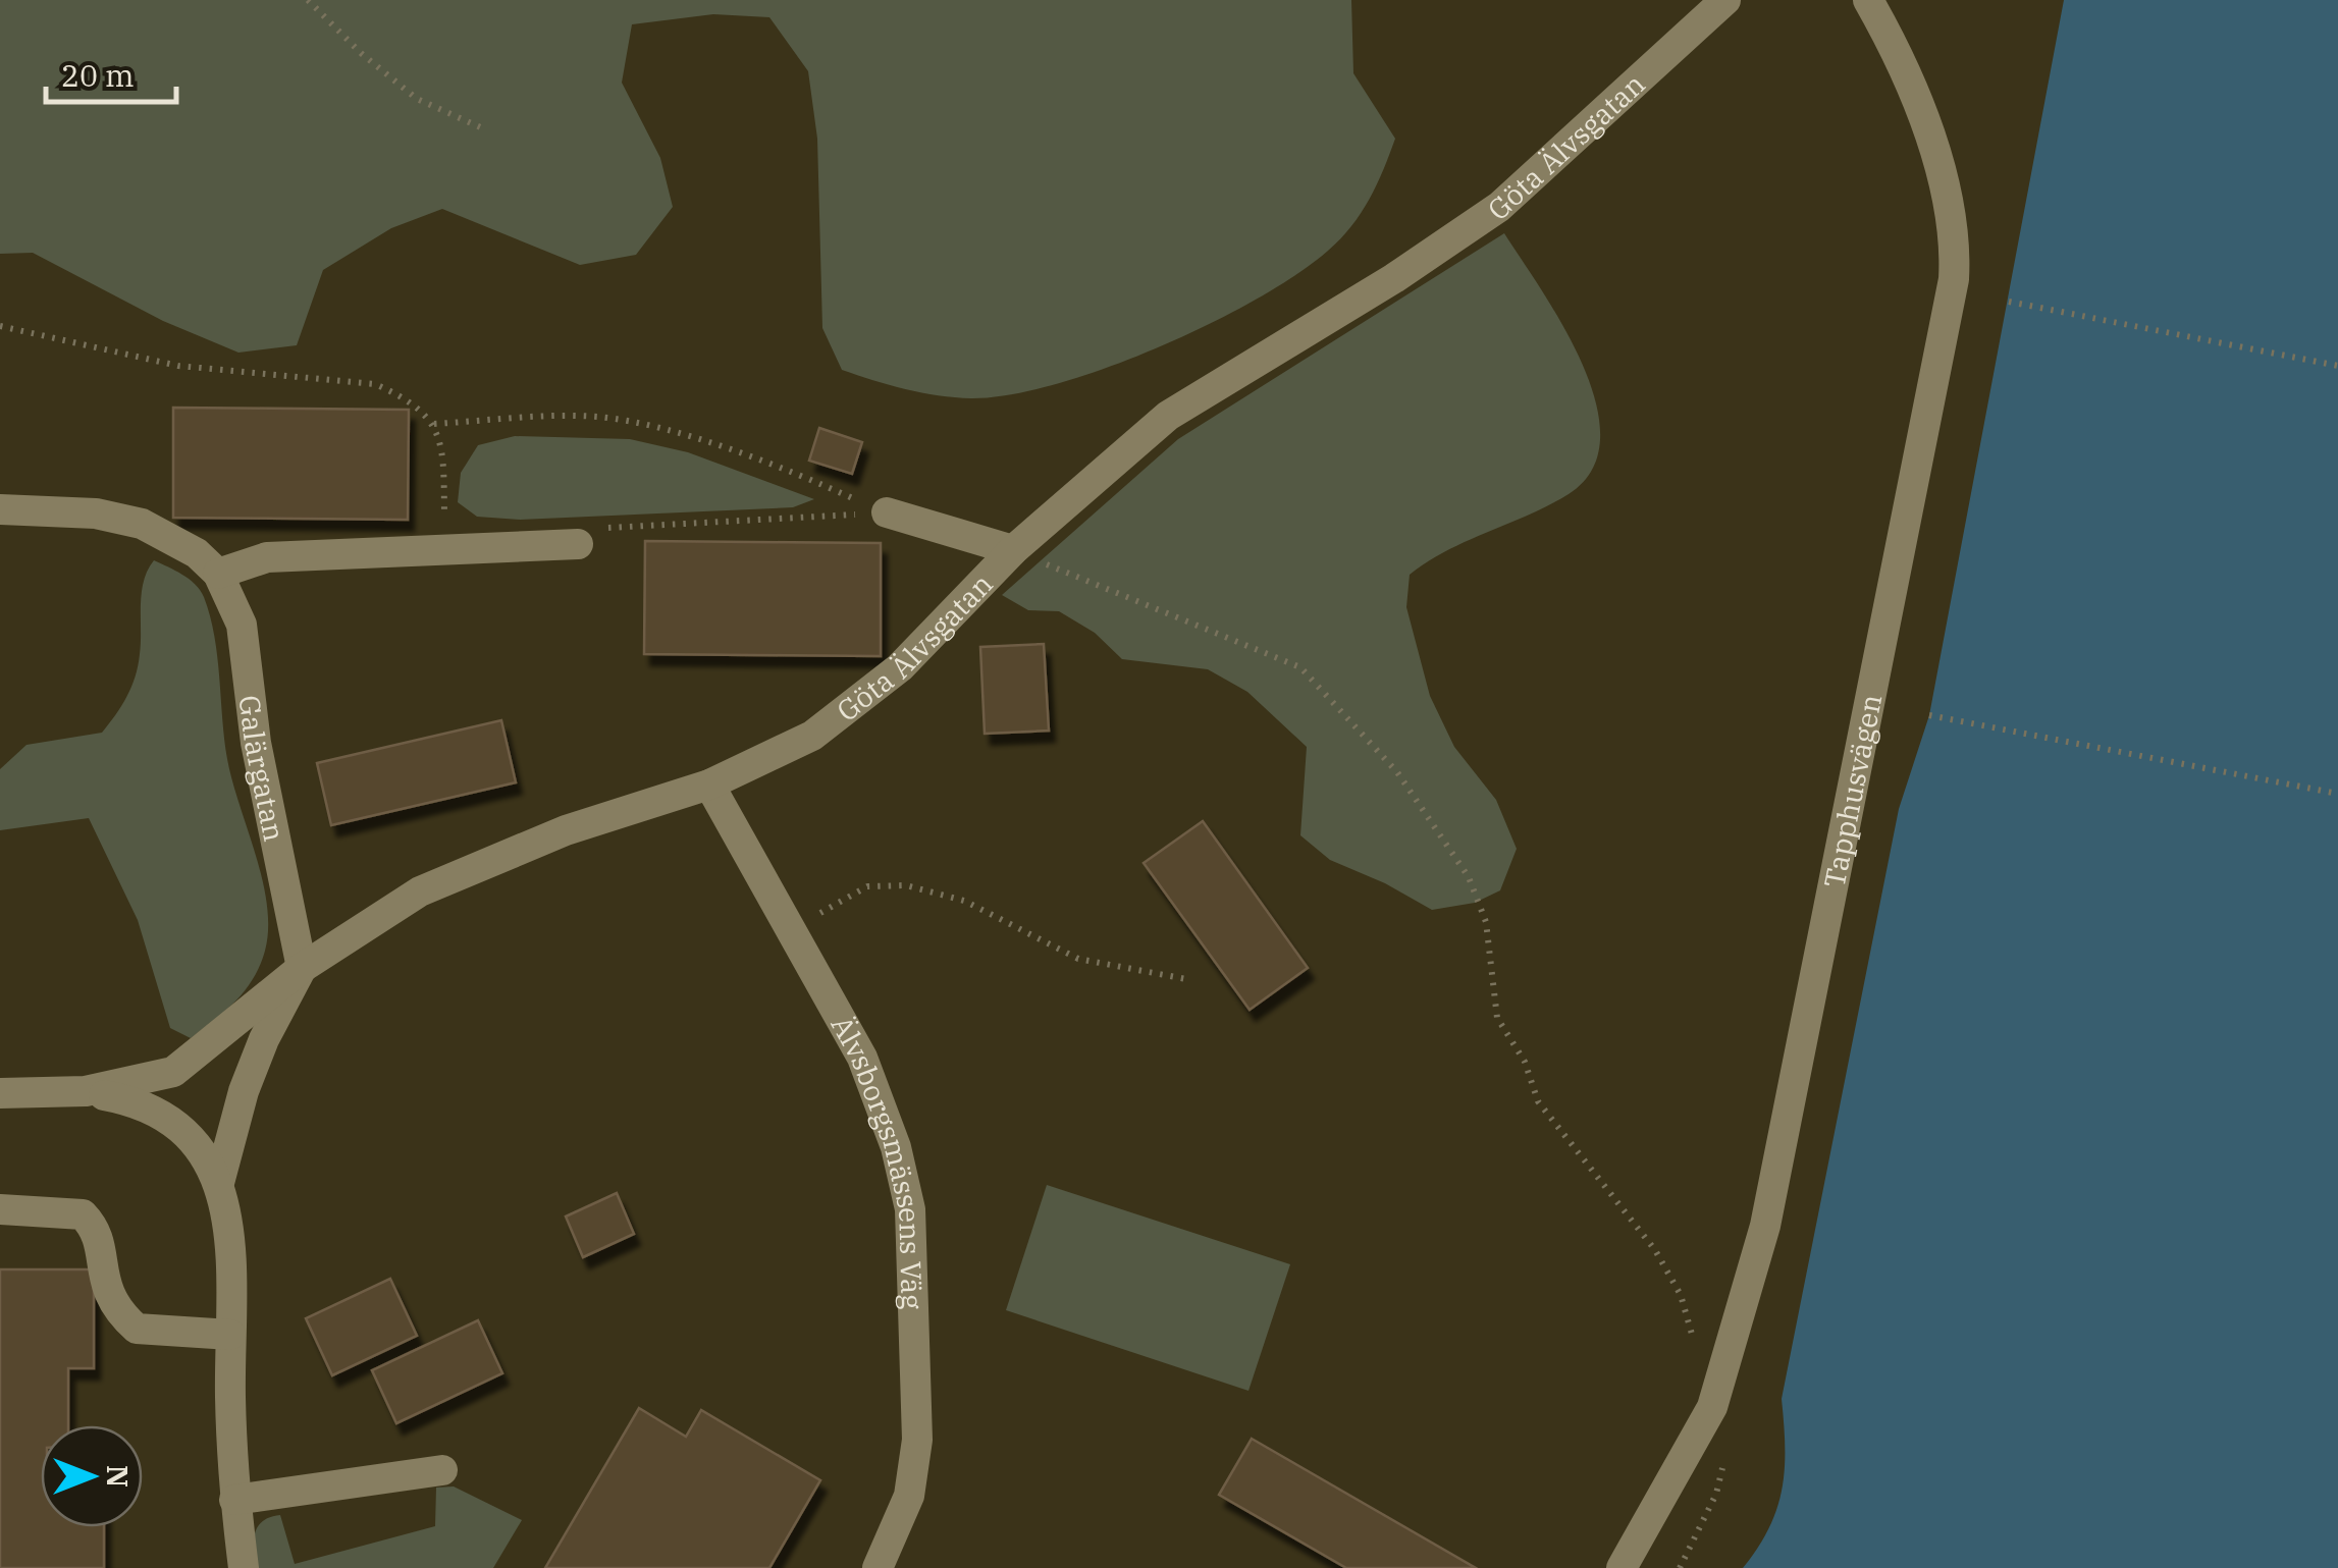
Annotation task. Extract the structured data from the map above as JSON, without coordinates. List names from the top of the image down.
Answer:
{
  "streets": {
    "lane": [
      "Göta Älvsgatan",
      "Galärgatan",
      "Tapphusvägen",
      "Älvsborgsmässens Väg"
    ]
  },
  "crossings": [
    ["Göta Älvsgatan", "Galärgatan"],
    ["Göta Älvsgatan", "Älvsborgsmässens Väg"]
  ],
  "scale_bar": "20 m",
  "north": "right"
}
